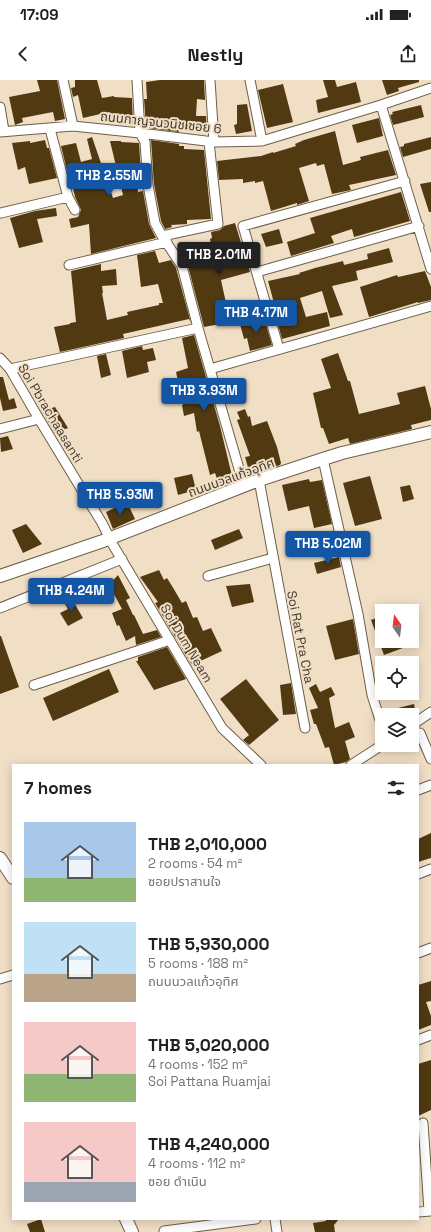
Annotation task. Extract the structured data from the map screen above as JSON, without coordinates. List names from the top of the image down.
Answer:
{
  "streets": {
    "street": [
      "ถนนกาญจนวนิช ซอย 6",
      "Soi Pbrachaasanti",
      "ถนนนวลแก้วอุทิศ",
      "Soi Rat Pra Cha",
      "Soi Dum Neam"
    ]
  },
  "crossings": [
    ["Soi Pbrachaasanti", "Soi Dum Neam"],
    ["ถนนนวลแก้วอุทิศ", "Soi Rat Pra Cha"],
    ["ถนนนวลแก้วอุทิศ", "Soi Dum Neam"]
  ],
  "north": "top",
  "page": {
    "status": "17:09",
    "header": "Nestly",
    "price": [
      "THB 2.55M",
      "THB 2.01M",
      "THB 4.17M",
      "THB 3.93M",
      "THB 5.93M",
      "THB 5.02M",
      "THB 4.24M"
    ],
    "heading": "7 homes",
    "list": [
      {
        "name": "THB 2,010,000",
        "note": "2 rooms · 54 m² · ซอยปราสานใจ"
      },
      {
        "name": "THB 5,930,000",
        "note": "5 rooms · 188 m² · ถนนนวลแก้วอุทิศ"
      },
      {
        "name": "THB 5,020,000",
        "note": "4 rooms · 152 m² · Soi Pattana Ruamjai"
      },
      {
        "name": "THB 4,240,000",
        "note": "4 rooms · 112 m² · ซอย ดำเนิน"
      }
    ]
  }
}
